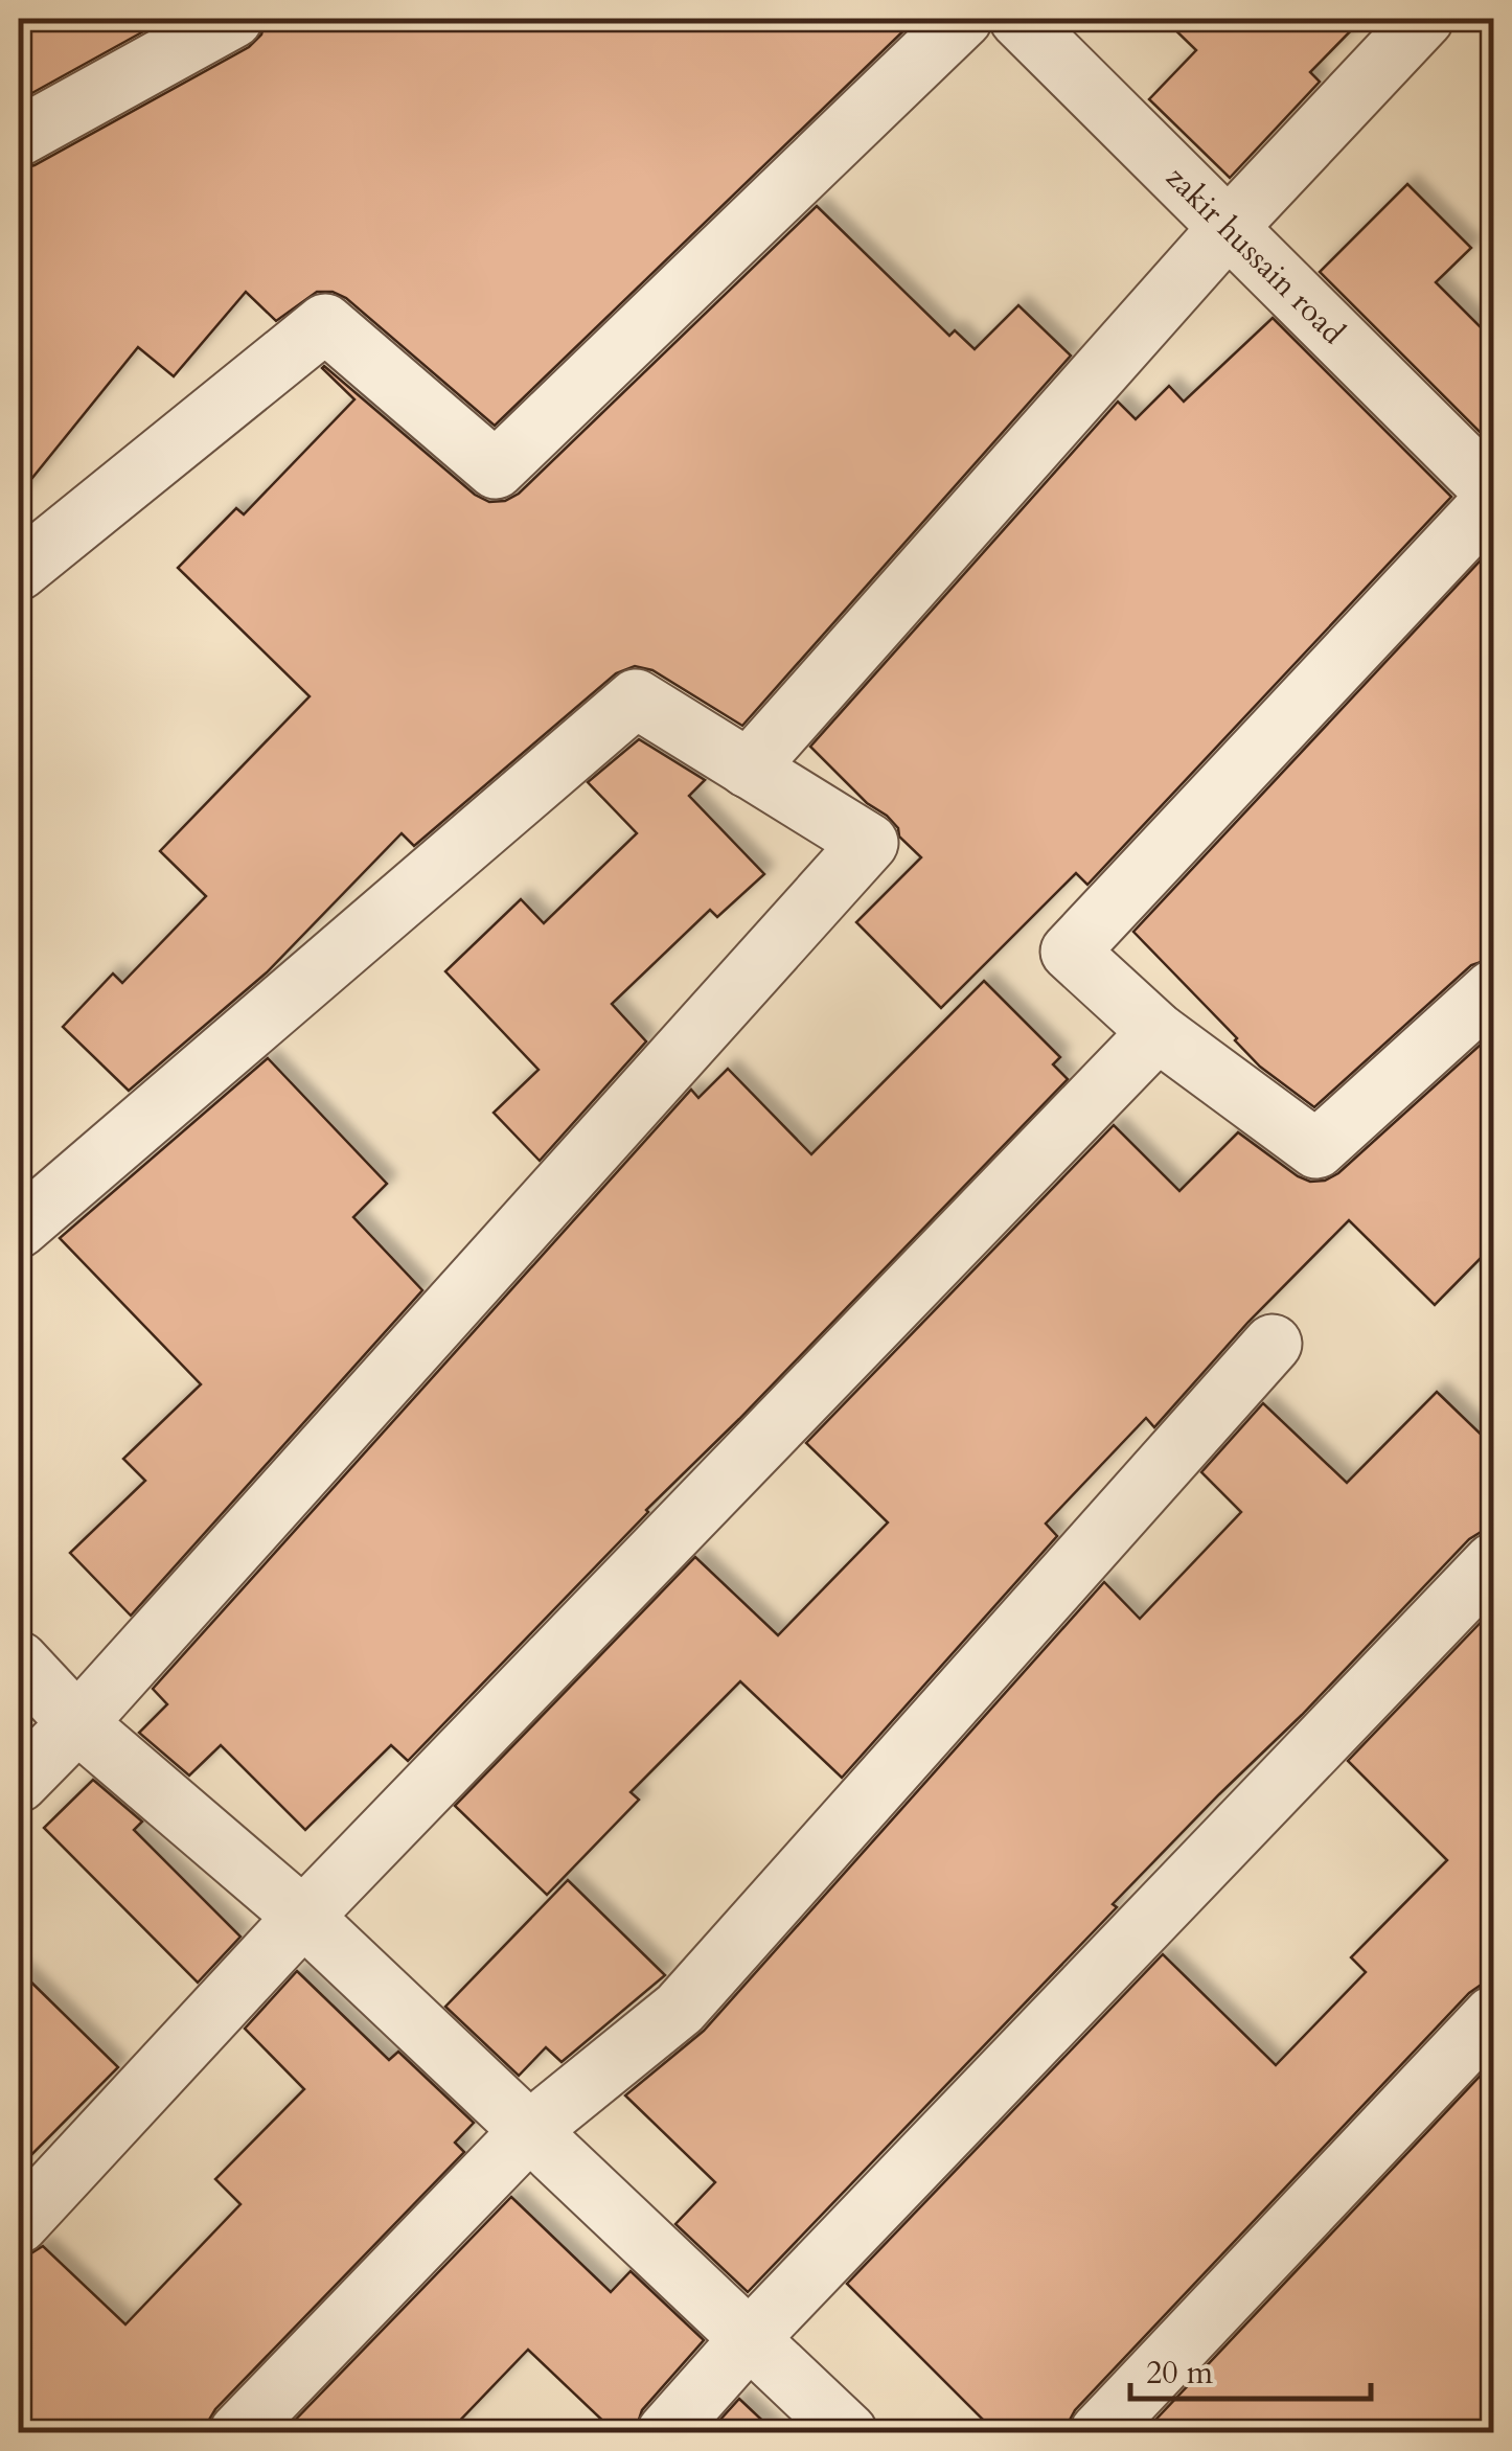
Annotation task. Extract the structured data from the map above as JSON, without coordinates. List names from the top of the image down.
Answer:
{
  "streets": {
    "street": ["zakir hussain road"]
  },
  "scale_bar": "20 m"
}
